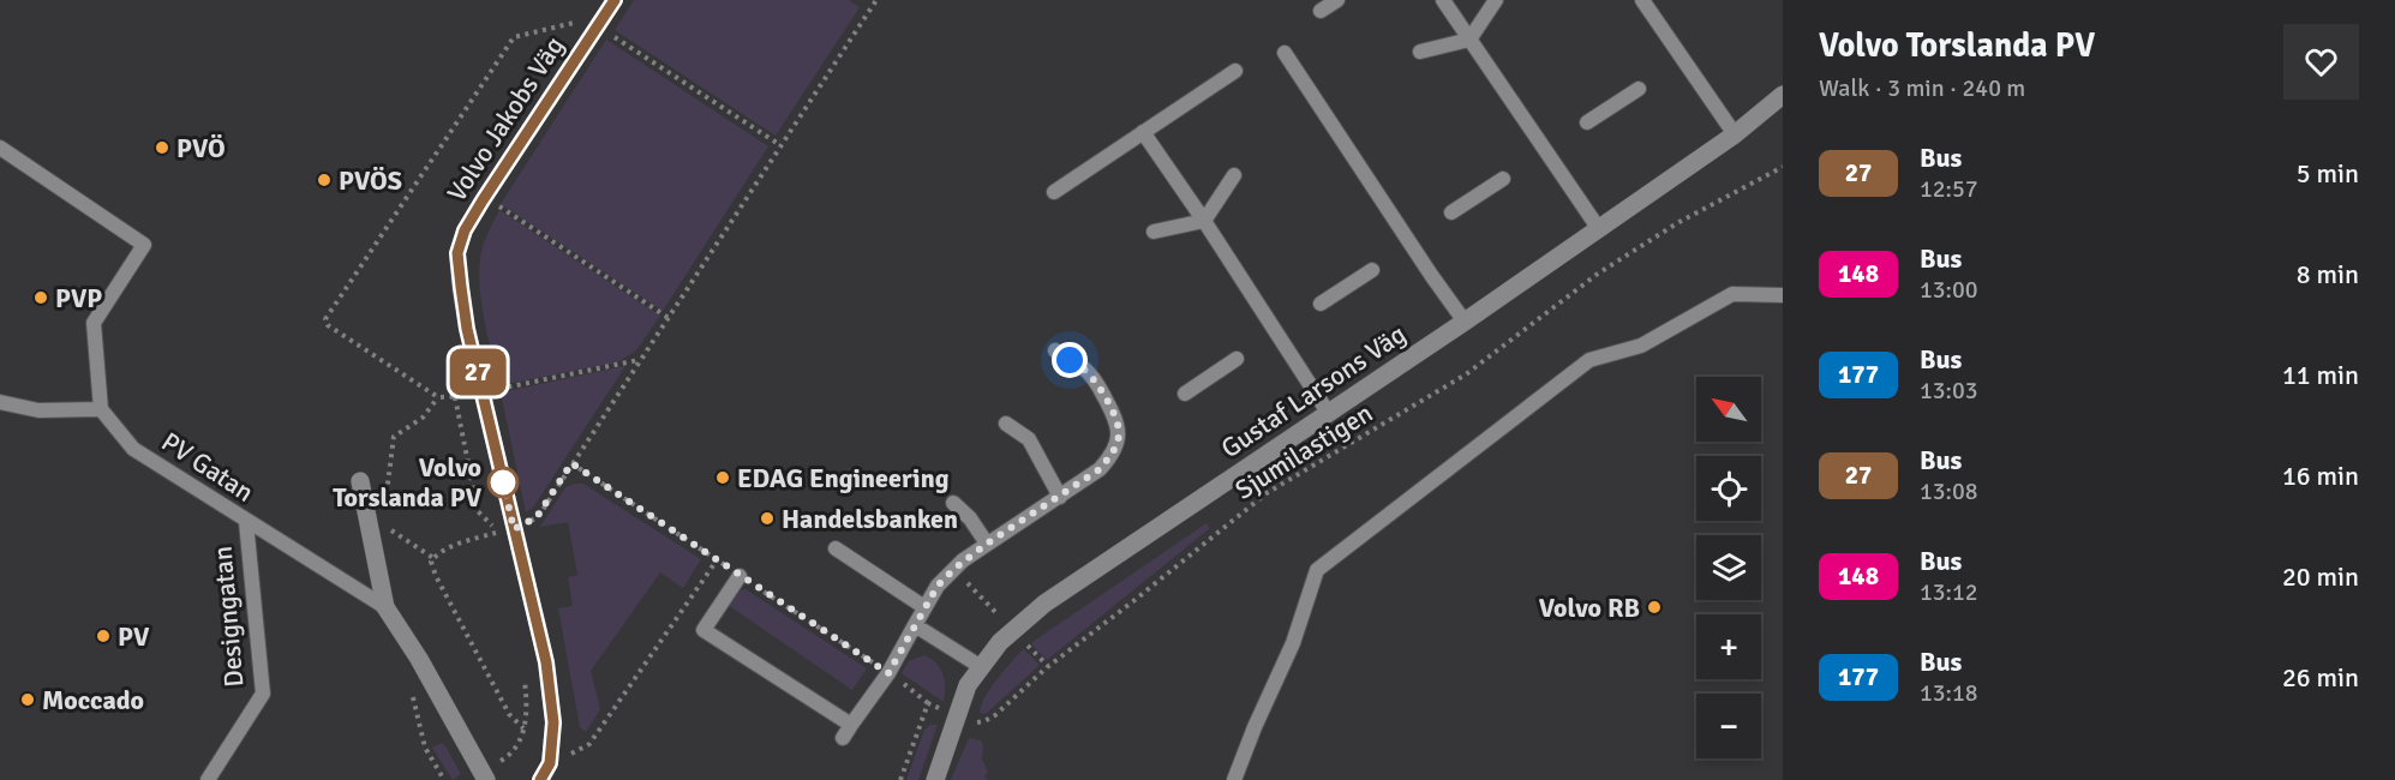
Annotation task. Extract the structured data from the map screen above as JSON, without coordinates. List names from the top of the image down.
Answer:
{
  "streets": {
    "street": ["Gustaf Larsons Väg"],
    "lane": ["Volvo Jakobs Väg", "PV Gatan", "Designgatan"],
    "path": ["Sjumilastigen"]
  },
  "crossings": [
    ["Gustaf Larsons Väg", "Sjumilastigen"],
    ["PV Gatan", "Designgatan"]
  ],
  "places": [
    "PVÖ",
    "PVÖS",
    "PVP",
    "EDAG Engineering",
    "Volvo Torslanda PV",
    "Handelsbanken",
    "Volvo RB",
    "PV",
    "Moccado"
  ],
  "lines": ["bus line 27"],
  "north": "top left",
  "page": {
    "on_map": "27",
    "heading": ["Volvo Torslanda PV", "Walk · 3 min · 240 m"],
    "list": [
      {
        "mark": "27",
        "name": "Bus",
        "note": "12:57",
        "value": "5 min"
      },
      {
        "mark": "148",
        "name": "Bus",
        "note": "13:00",
        "value": "8 min"
      },
      {
        "mark": "177",
        "name": "Bus",
        "note": "13:03",
        "value": "11 min"
      },
      {
        "mark": "27",
        "name": "Bus",
        "note": "13:08",
        "value": "16 min"
      },
      {
        "mark": "148",
        "name": "Bus",
        "note": "13:12",
        "value": "20 min"
      },
      {
        "mark": "177",
        "name": "Bus",
        "note": "13:18",
        "value": "26 min"
      }
    ],
    "map_buttons": ["+", "−"]
  }
}
